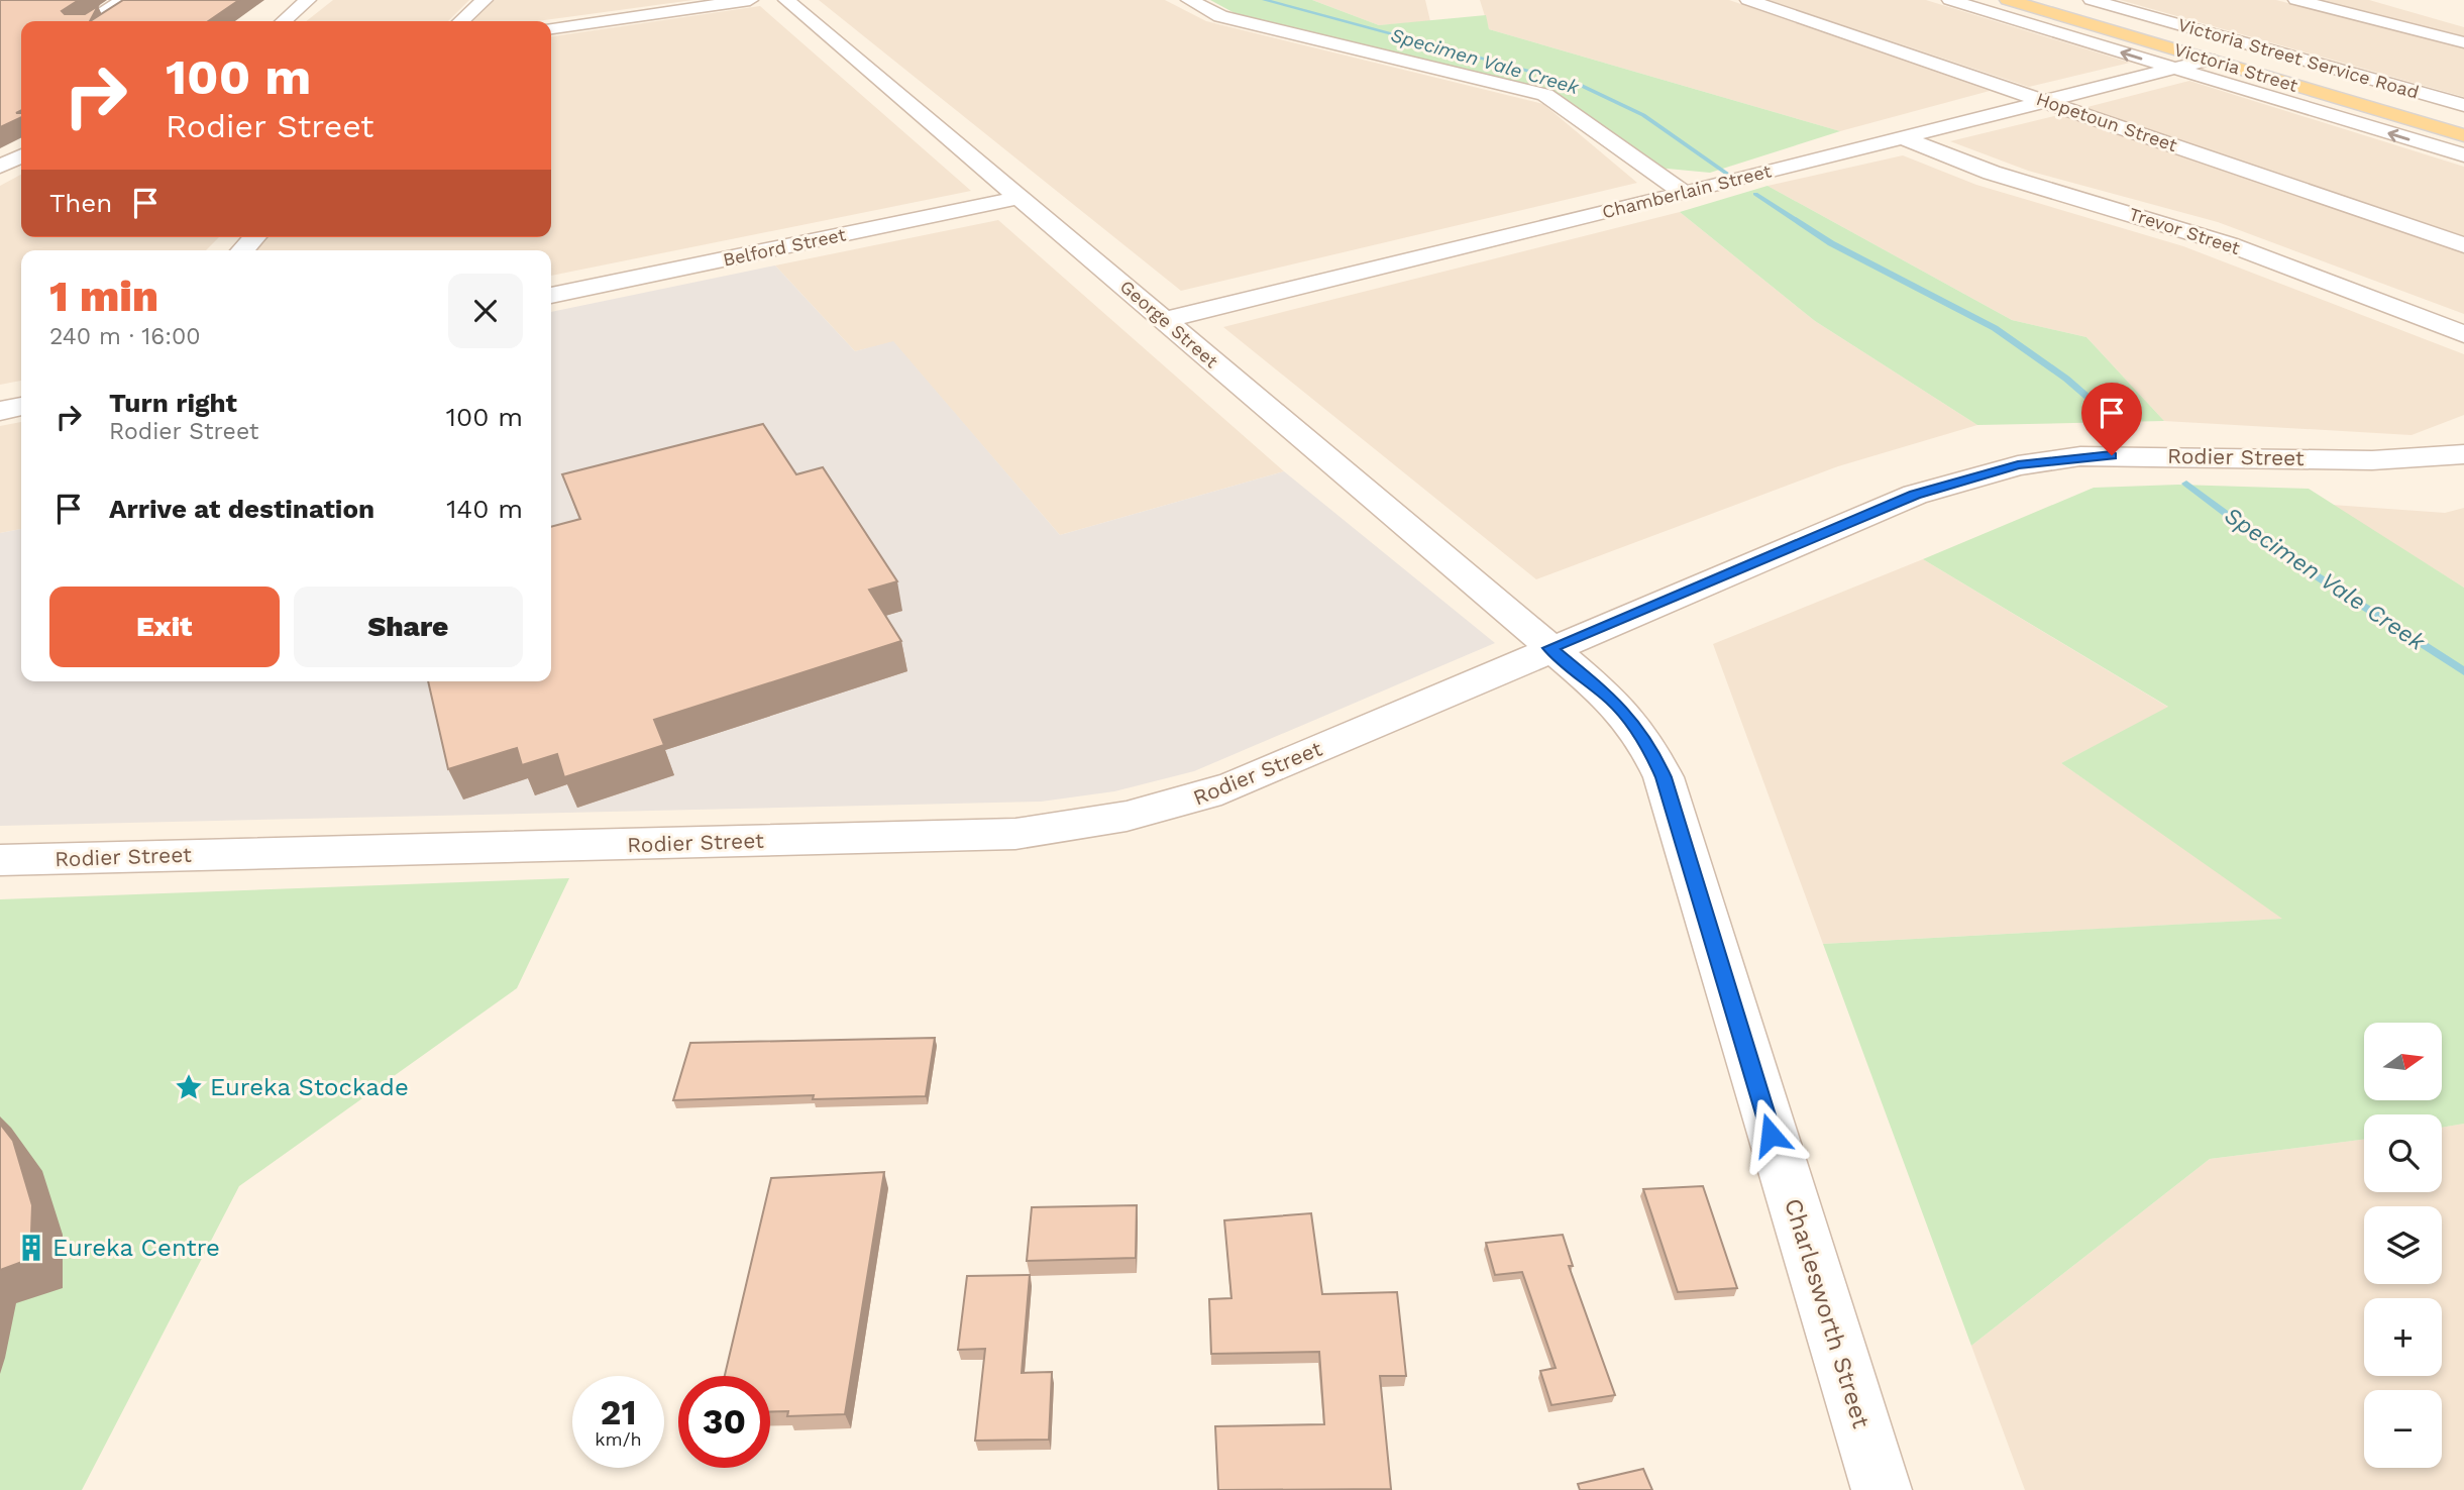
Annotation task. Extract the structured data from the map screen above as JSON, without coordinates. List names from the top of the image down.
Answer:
{
  "streets": {
    "main road": ["Victoria Street"],
    "street": [
      "Victoria Street Service Road",
      "Hopetoun Street",
      "Chamberlain Street",
      "Trevor Street",
      "Belford Street",
      "George Street",
      "Rodier Street",
      "Charlesworth Street"
    ]
  },
  "crossings": [
    ["Victoria Street", "Chamberlain Street"],
    ["Hopetoun Street", "Chamberlain Street"],
    ["Chamberlain Street", "Trevor Street"],
    ["Chamberlain Street", "George Street"],
    ["Belford Street", "George Street"],
    ["George Street", "Rodier Street"],
    ["George Street", "Charlesworth Street"],
    ["Rodier Street", "Charlesworth Street"]
  ],
  "water": ["Specimen Vale Creek"],
  "places": {
    "place": ["Eureka Stockade"],
    "building": ["Eureka Centre"]
  },
  "north": "right",
  "page": {
    "turn": ["100 m", "Rodier Street"],
    "then": "Then",
    "heading": ["1 min", "240 m · 16:00"],
    "list": [
      {
        "name": "Turn right",
        "note": "Rodier Street",
        "value": "100 m"
      },
      {
        "name": "Arrive at destination",
        "value": "140 m"
      }
    ],
    "buttons": ["Exit", "Share"],
    "map_buttons": ["+", "−"],
    "speed": "21 km/h",
    "limit": "30"
  }
}
